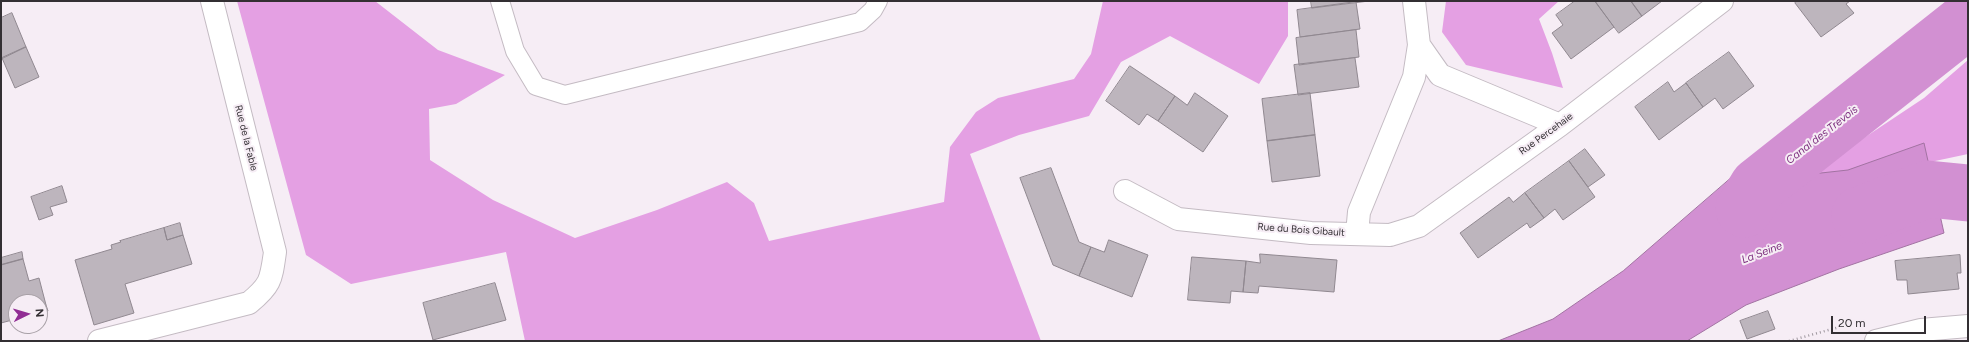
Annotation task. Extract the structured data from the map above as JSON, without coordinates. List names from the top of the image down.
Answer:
{
  "streets": {
    "street": ["Rue Percehaie", "Rue de la Fable", "Rue du Bois Gibault"]
  },
  "crossings": [
    ["Rue Percehaie", "Rue du Bois Gibault"]
  ],
  "water": ["Canal des Trevois", "La Seine"],
  "scale_bar": "20 m",
  "north": "right"
}
